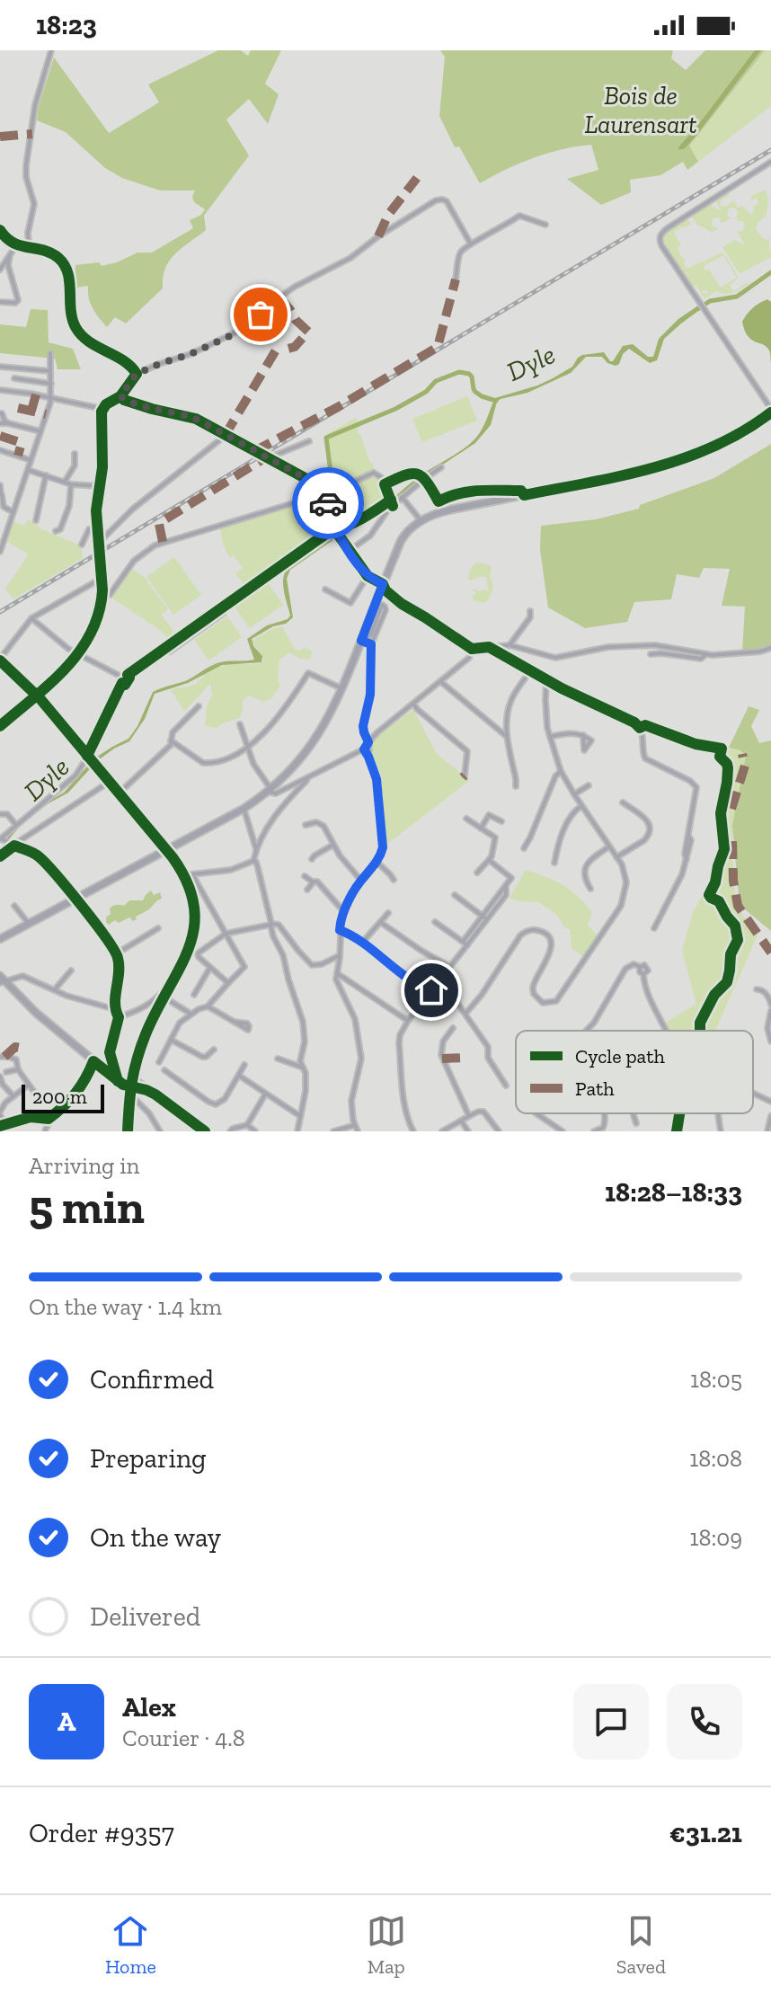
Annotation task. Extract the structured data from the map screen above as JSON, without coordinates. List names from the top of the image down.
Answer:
{
  "water": ["Dyle"],
  "parks": ["Bois de Laurensart"],
  "legend": ["Cycle path", "Path"],
  "scale_bar": "200 m",
  "page": {
    "status": "18:23",
    "scale": "200 m",
    "heading": ["5 min", "Arriving in", "18:28–18:33"],
    "panel": [
      "Alex",
      "Courier · 4.8",
      "Order #9357",
      "€31.21"
    ],
    "bar": "On the way · 1.4 km",
    "list": [
      ["Confirmed", "18:05"],
      ["Preparing", "18:08"],
      ["On the way", "18:09"],
      "Delivered"
    ],
    "round": "A",
    "tabs": ["Home", "Map", "Saved"]
  }
}
